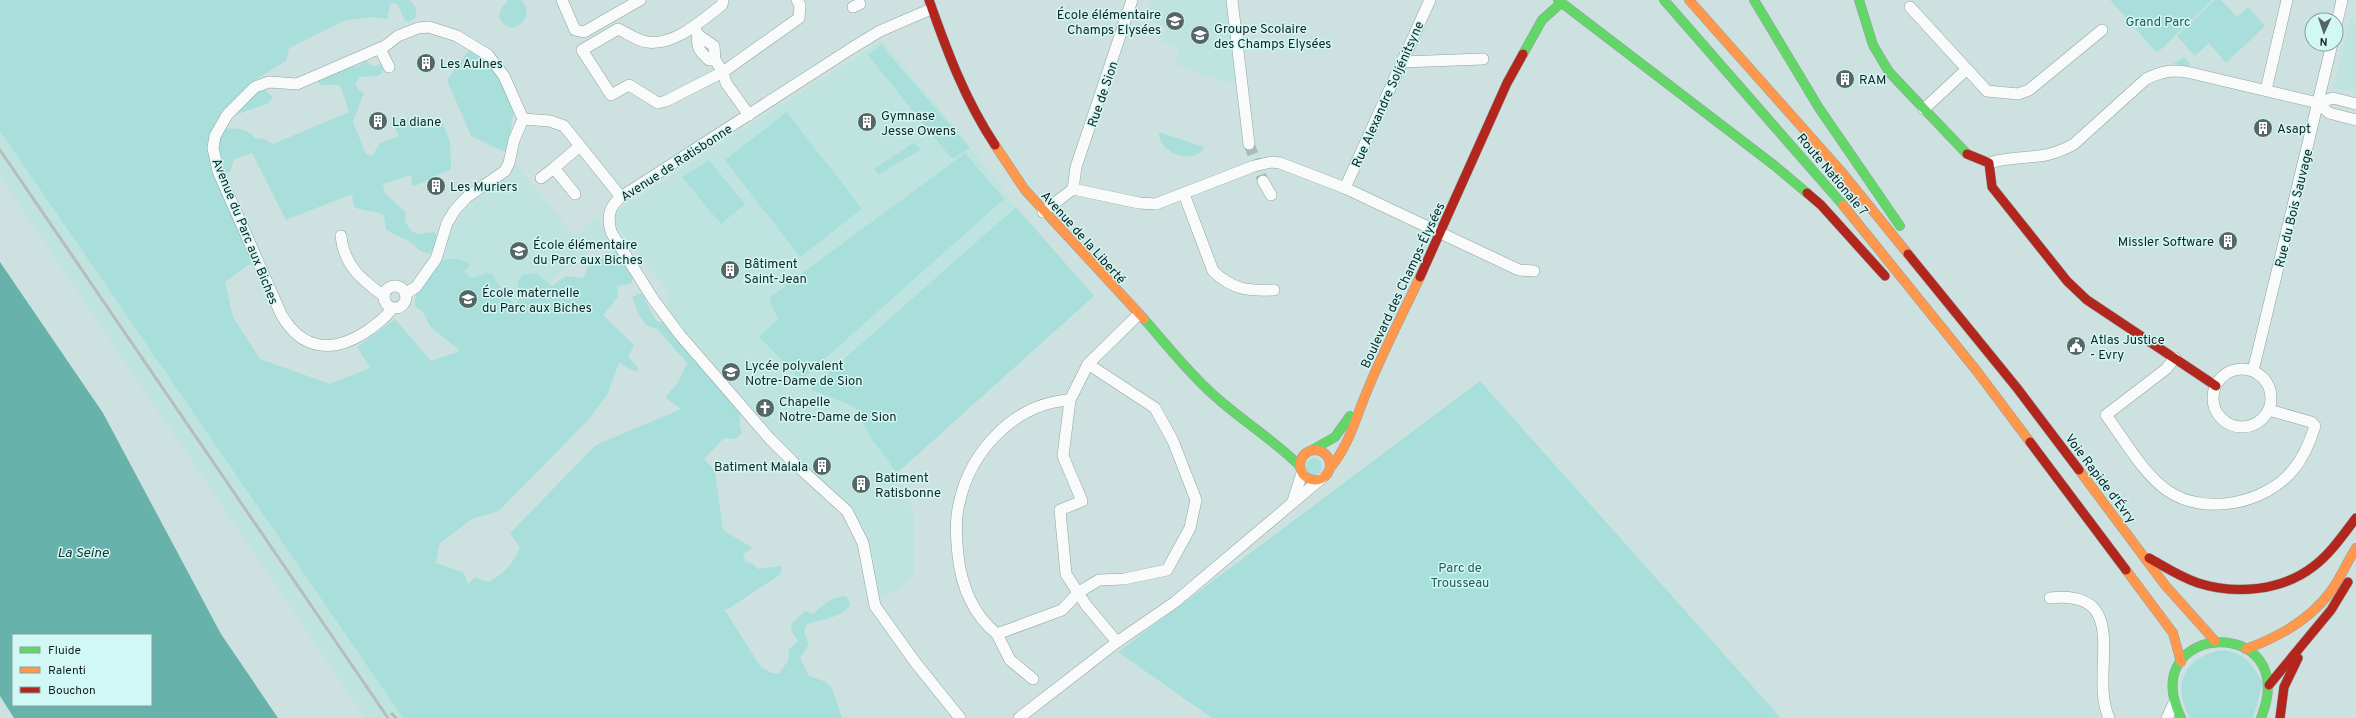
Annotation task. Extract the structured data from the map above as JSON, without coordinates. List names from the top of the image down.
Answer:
{
  "streets": {
    "main road": [
      "Route Nationale 7",
      "Avenue de la Liberté",
      "Boulevard des Champs-Élysées",
      "Voie Rapide d'Évry"
    ],
    "street": [
      "Rue de Sion",
      "Rue Alexandre Soljénitsyne",
      "Avenue de Ratisbonne",
      "Rue du Bois Sauvage",
      "Avenue du Parc aux Biches"
    ]
  },
  "crossings": [
    ["Avenue de Ratisbonne", "Avenue de la Liberté"],
    ["Route Nationale 7", "Voie Rapide d'Évry"],
    ["Avenue de la Liberté", "Boulevard des Champs-Élysées"]
  ],
  "water": ["La Seine"],
  "parks": ["Grand Parc", "Parc de Trousseau"],
  "places": {
    "school or university": [
      "École élémentaire Champs Elysées",
      "Groupe Scolaire des Champs Elysées",
      "École élémentaire du Parc aux Biches",
      "École maternelle du Parc aux Biches",
      "Lycée polyvalent Notre-Dame de Sion"
    ],
    "building": [
      "Les Aulnes",
      "RAM",
      "La diane",
      "Gymnase Jesse Owens",
      "Asapt",
      "Les Muriers",
      "Missler Software",
      "Bâtiment Saint-Jean",
      "Batiment Malala",
      "Batiment Ratisbonne"
    ],
    "public building": ["Atlas Justice - Evry"],
    "church": ["Chapelle Notre-Dame de Sion"]
  },
  "legend": ["Fluide", "Ralenti", "Bouchon"],
  "north": "bottom"
}
